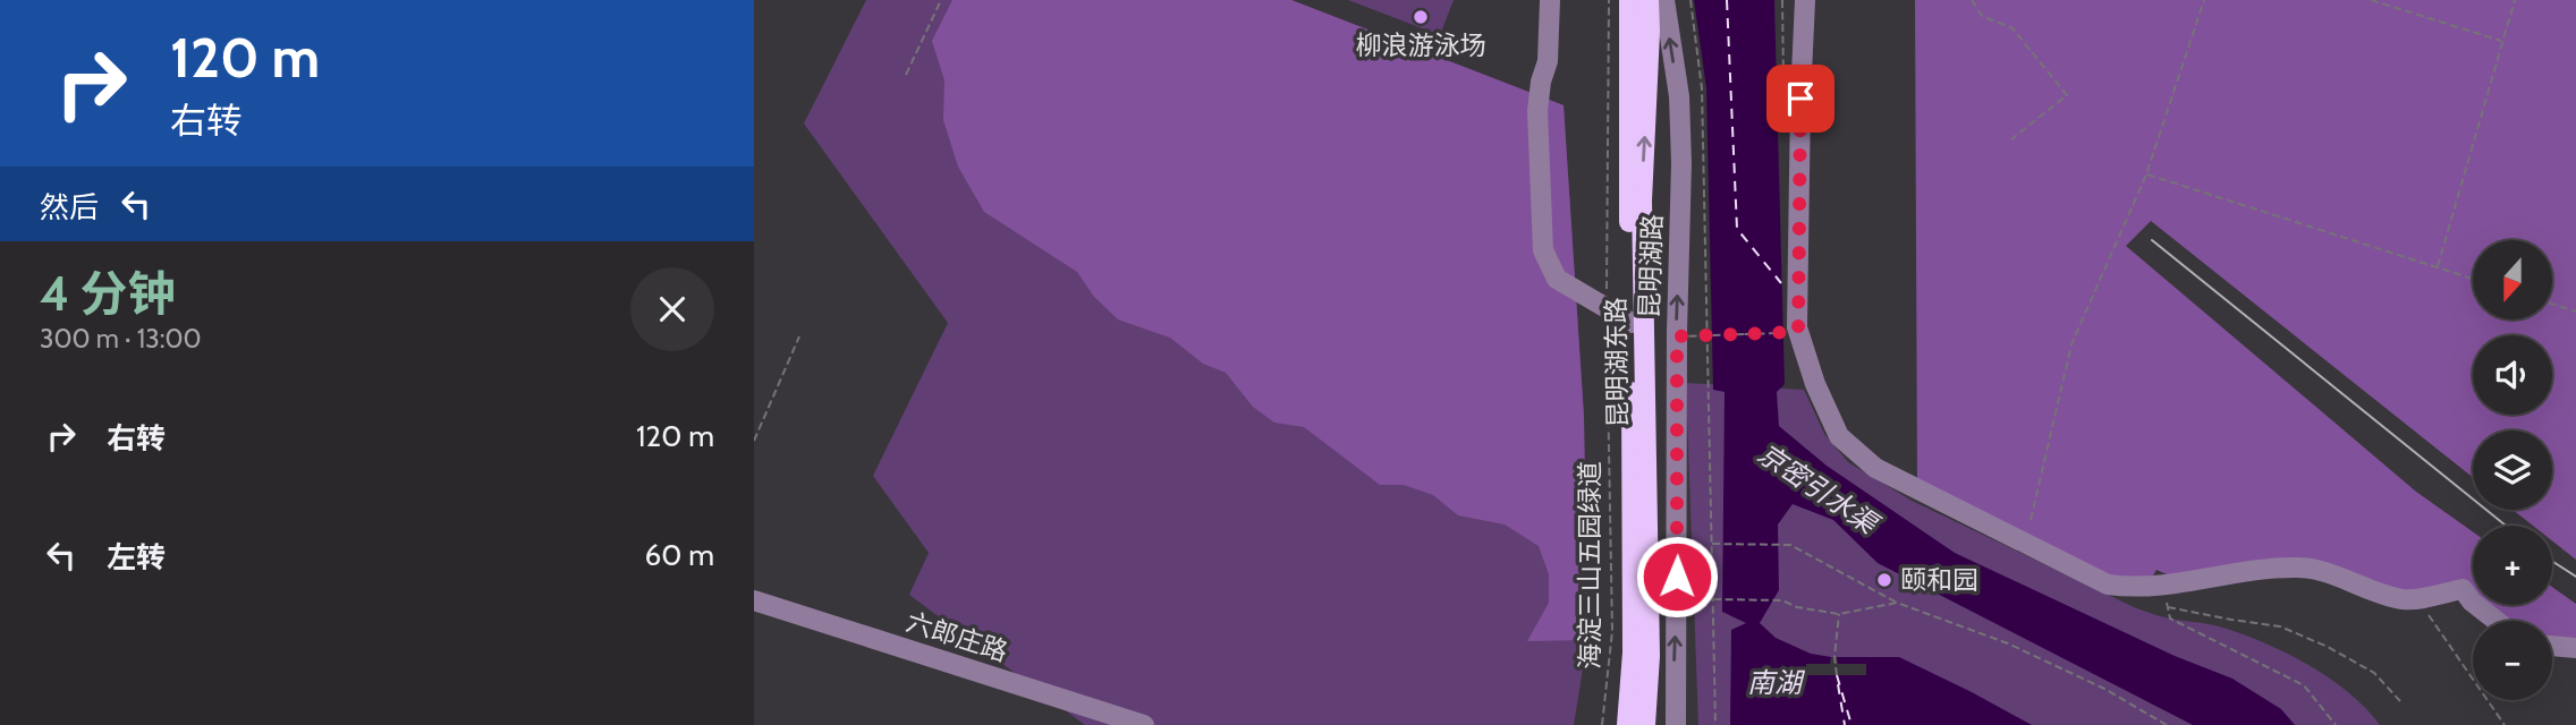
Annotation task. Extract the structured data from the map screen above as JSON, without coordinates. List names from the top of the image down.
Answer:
{
  "streets": {
    "main road": ["昆明湖东路"],
    "street": ["昆明湖路", "六郎庄路"],
    "path": ["海淀三山五园绿道"]
  },
  "water": ["京密引水渠", "南湖"],
  "places": ["柳浪游泳场", "颐和园"],
  "north": "bottom",
  "page": {
    "turn": ["120 m", "右转"],
    "then": "然后",
    "map_buttons": ["+", "−"],
    "heading": ["4 分钟", "300 m · 13:00"],
    "list": [
      {
        "name": "右转",
        "value": "120 m"
      },
      {
        "name": "左转",
        "value": "60 m"
      }
    ]
  }
}
